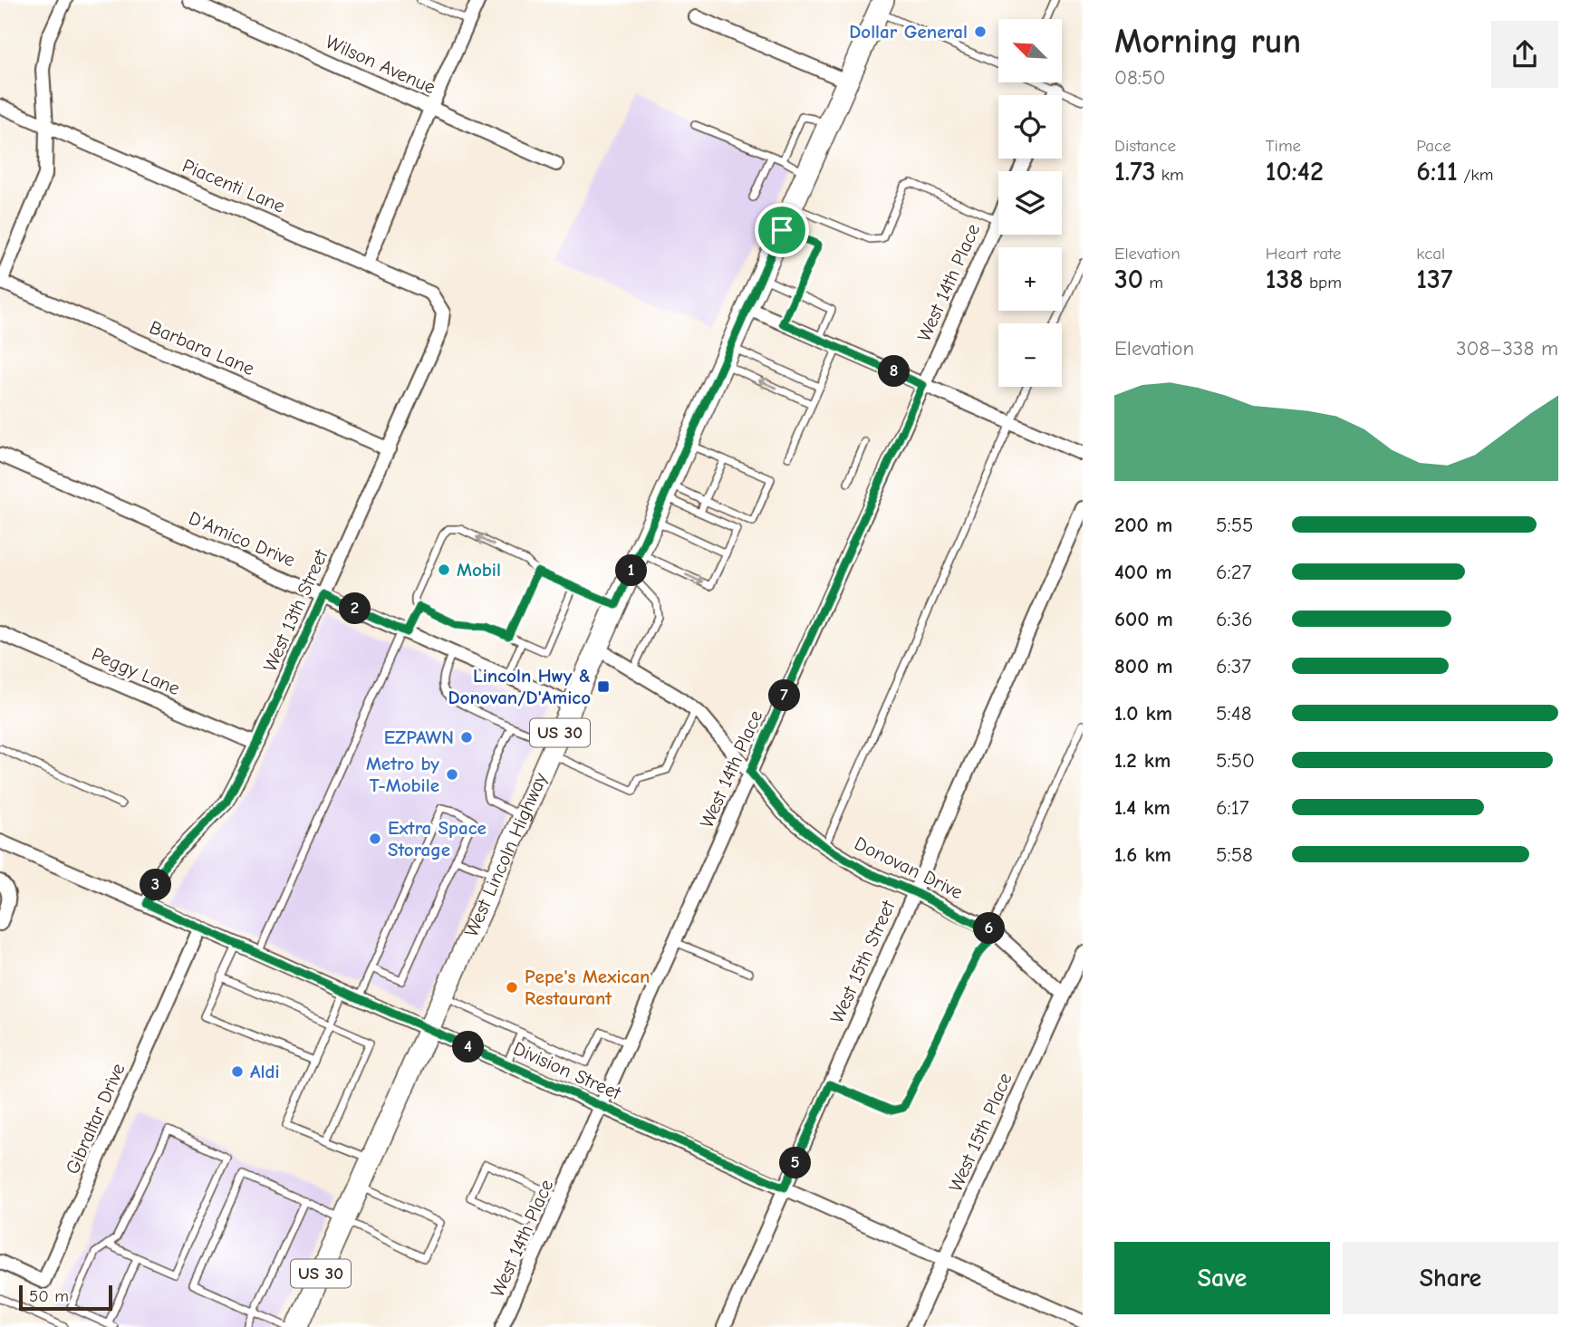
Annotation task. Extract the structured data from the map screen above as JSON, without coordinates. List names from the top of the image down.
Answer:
{
  "streets": {
    "main road": ["US 30", "West Lincoln Highway"],
    "street": [
      "Wilson Avenue",
      "Piacenti Lane",
      "West 14th Place",
      "Barbara Lane",
      "D'Amico Drive",
      "West 13th Street",
      "Peggy Lane",
      "Donovan Drive",
      "West 15th Street",
      "Division Street",
      "Gibraltar Drive",
      "West 15th Place"
    ]
  },
  "crossings": [
    ["Piacenti Lane", "West 13th Street"],
    ["West 14th Place", "Donovan Drive"],
    ["West 14th Place", "Division Street"],
    ["Barbara Lane", "West 13th Street"],
    ["D'Amico Drive", "West 13th Street"],
    ["D'Amico Drive", "West Lincoln Highway"],
    ["West 13th Street", "Peggy Lane"],
    ["West 13th Street", "Division Street"],
    ["West Lincoln Highway", "Donovan Drive"],
    ["West Lincoln Highway", "Division Street"],
    ["Donovan Drive", "West 15th Street"],
    ["Donovan Drive", "West 15th Place"],
    ["West 15th Street", "Division Street"],
    ["Division Street", "Gibraltar Drive"],
    ["Division Street", "West 15th Place"]
  ],
  "places": {
    "other": [
      "Dollar General",
      "Mobil",
      "EZPAWN",
      "Metro by T-Mobile",
      "Extra Space Storage",
      "Pepe's Mexican Restaurant",
      "Aldi"
    ],
    "transit": ["Lincoln Hwy & Donovan/D'Amico"]
  },
  "scale_bar": "50 m",
  "north": "top left",
  "page": {
    "heading": ["Morning run", "08:50"],
    "map_buttons": ["+", "−"],
    "stats": [
      ["Distance", "1.73 km"],
      ["Time", "10:42"],
      ["Pace", "6:11 /km"],
      ["Elevation", "30 m"],
      ["Heart rate", "138 bpm"],
      ["kcal", "137"]
    ],
    "chart": ["Elevation", "308–338 m"],
    "pins": [
      "8",
      "1",
      "2",
      "7",
      "3",
      "6",
      "4",
      "5"
    ],
    "list": [
      {
        "name": "200 m",
        "note": "5:55"
      },
      {
        "name": "400 m",
        "note": "6:27"
      },
      {
        "name": "600 m",
        "note": "6:36"
      },
      {
        "name": "800 m",
        "note": "6:37"
      },
      {
        "name": "1.0 km",
        "note": "5:48"
      },
      {
        "name": "1.2 km",
        "note": "5:50"
      },
      {
        "name": "1.4 km",
        "note": "6:17"
      },
      {
        "name": "1.6 km",
        "note": "5:58"
      }
    ],
    "buttons": ["Save", "Share"],
    "scale": "50 m"
  }
}
